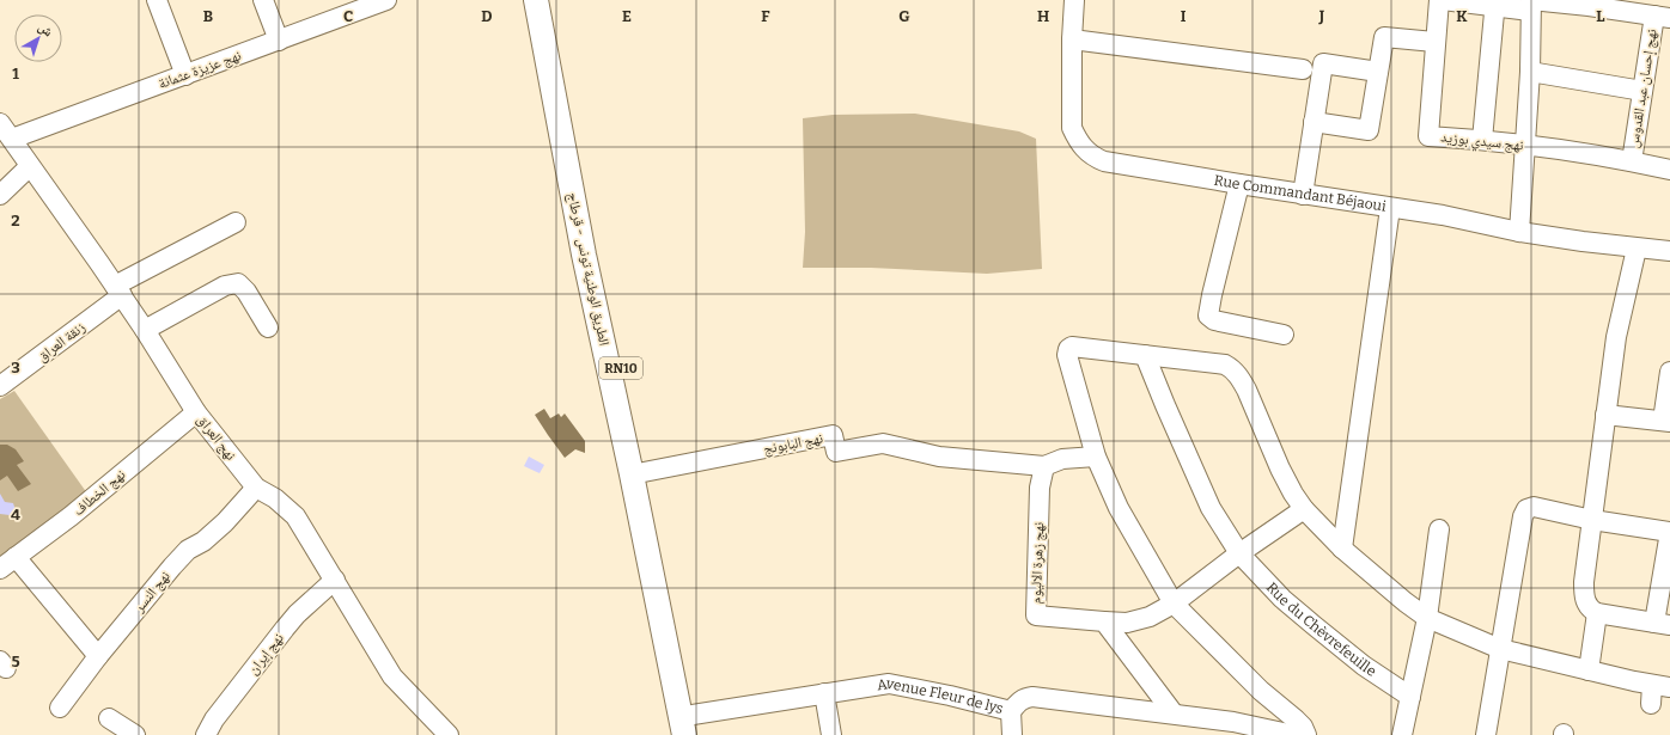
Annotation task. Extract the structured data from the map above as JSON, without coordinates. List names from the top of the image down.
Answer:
{
  "streets": {
    "main road": ["الطريق الوطنية تونس - قرطاج", "RN10"],
    "street": [
      "نهج عزيزة عثمانة",
      "نهج إحسان عبد القدوس",
      "نهج سيدي بوزيد",
      "Rue Commandant Béjaoui",
      "زنقة العراق",
      "نهج العراق",
      "نهج البابونج",
      "نهج الخطاف",
      "نهج زهرة الاليوم",
      "نهج النسر",
      "Rue du Chèvrefeuille",
      "نهج إيران",
      "Avenue Fleur de lys"
    ]
  },
  "crossings": [
    ["نهج عزيزة عثمانة", "نهج العراق"],
    ["نهج إحسان عبد القدوس", "نهج سيدي بوزيد"],
    ["الطريق الوطنية تونس - قرطاج", "نهج البابونج"],
    ["الطريق الوطنية تونس - قرطاج", "Avenue Fleur de lys"],
    ["زنقة العراق", "نهج العراق"],
    ["نهج العراق", "نهج الخطاف"],
    ["نهج العراق", "نهج النسر"],
    ["نهج العراق", "نهج إيران"],
    ["نهج البابونج", "نهج زهرة الاليوم"]
  ],
  "north": "top right",
  "grid": {
    "columns": [
      "B",
      "C",
      "D",
      "E",
      "F",
      "G",
      "H",
      "I",
      "J",
      "K",
      "L"
    ],
    "rows": [
      "1",
      "2",
      "3",
      "4",
      "5"
    ]
  }
}
